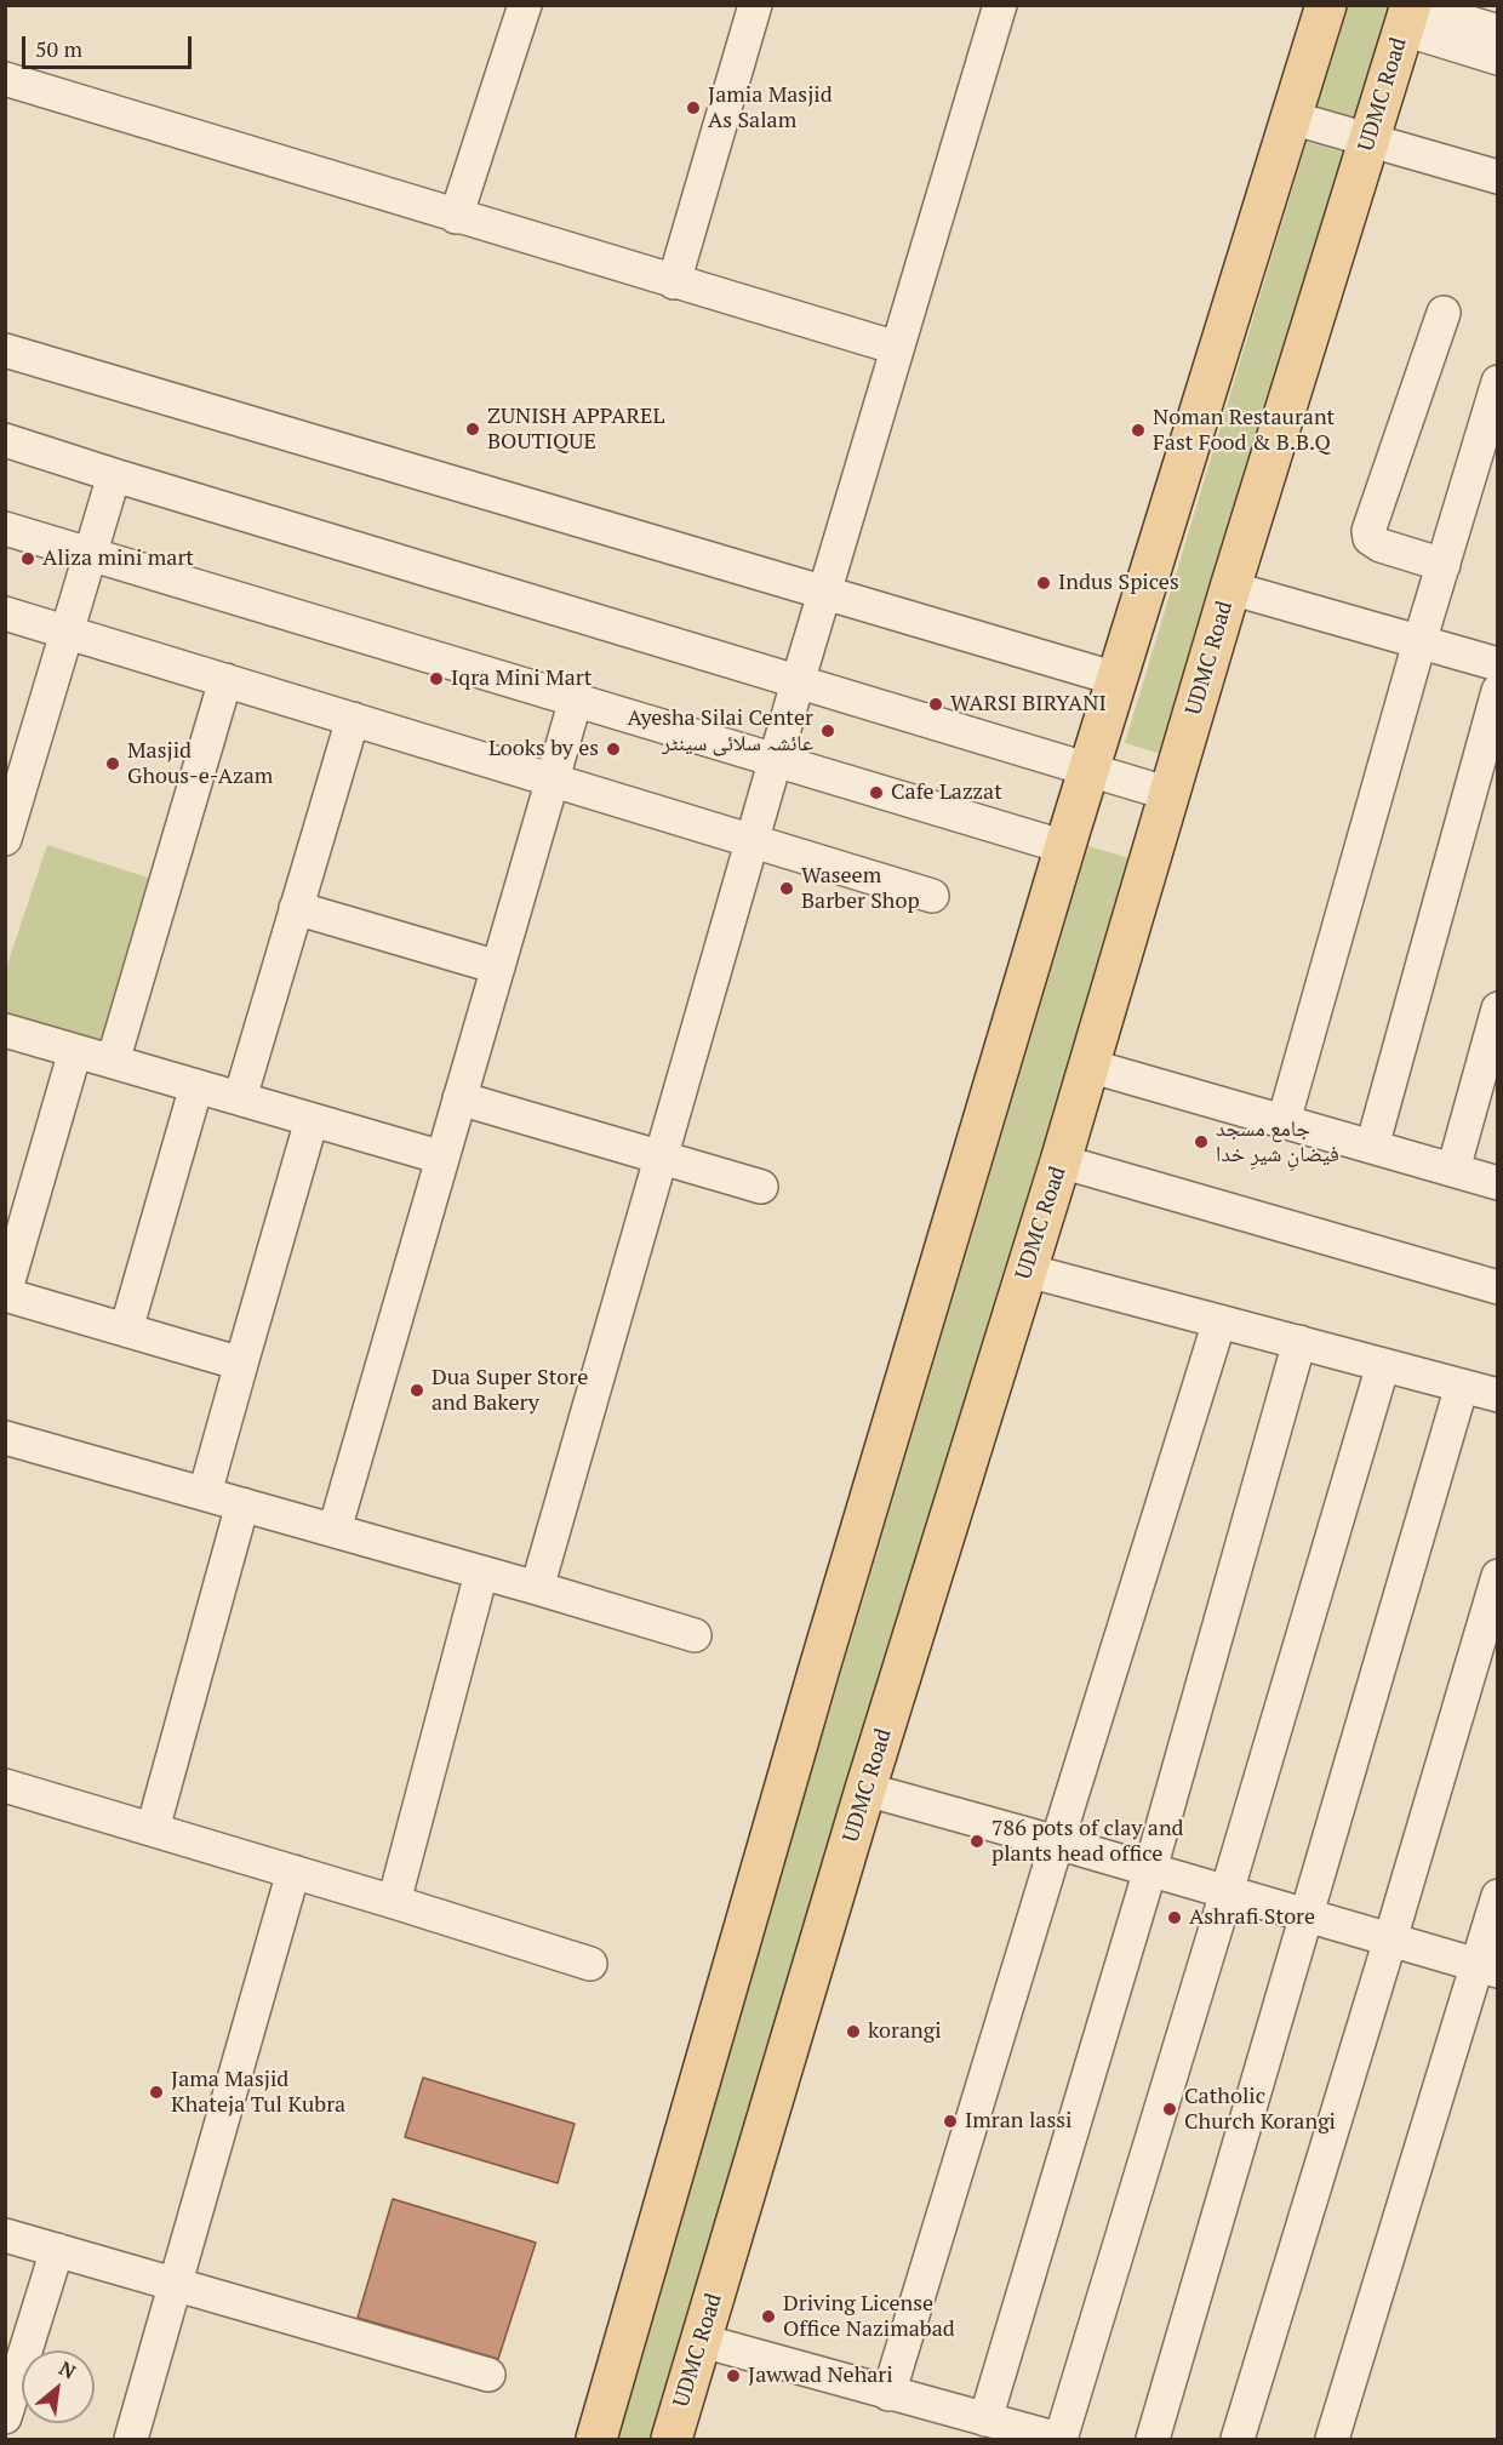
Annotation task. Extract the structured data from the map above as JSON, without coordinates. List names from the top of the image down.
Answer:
{
  "streets": {
    "main road": ["UDMC Road"]
  },
  "places": [
    "Jamia Masjid As Salam",
    "ZUNISH APPAREL BOUTIQUE",
    "Noman Restaurant Fast Food & B.B.Q",
    "Aliza mini mart",
    "Indus Spices",
    "Iqra Mini Mart",
    "WARSI BIRYANI",
    "Ayesha Silai Center عائشہ سلائی سینٹر",
    "Looks by es",
    "Masjid Ghous-e-Azam",
    "Cafe Lazzat",
    "Waseem Barber Shop",
    "جامع مسجد فیضانِ شیرِ خدا",
    "Dua Super Store and Bakery",
    "786 pots of clay and plants head office",
    "Ashrafi Store",
    "korangi",
    "Jama Masjid Khateja Tul Kubra",
    "Catholic Church Korangi",
    "Imran lassi",
    "Driving License Office Nazimabad",
    "Jawwad Nehari"
  ],
  "scale_bar": "50 m",
  "north": "top right"
}
